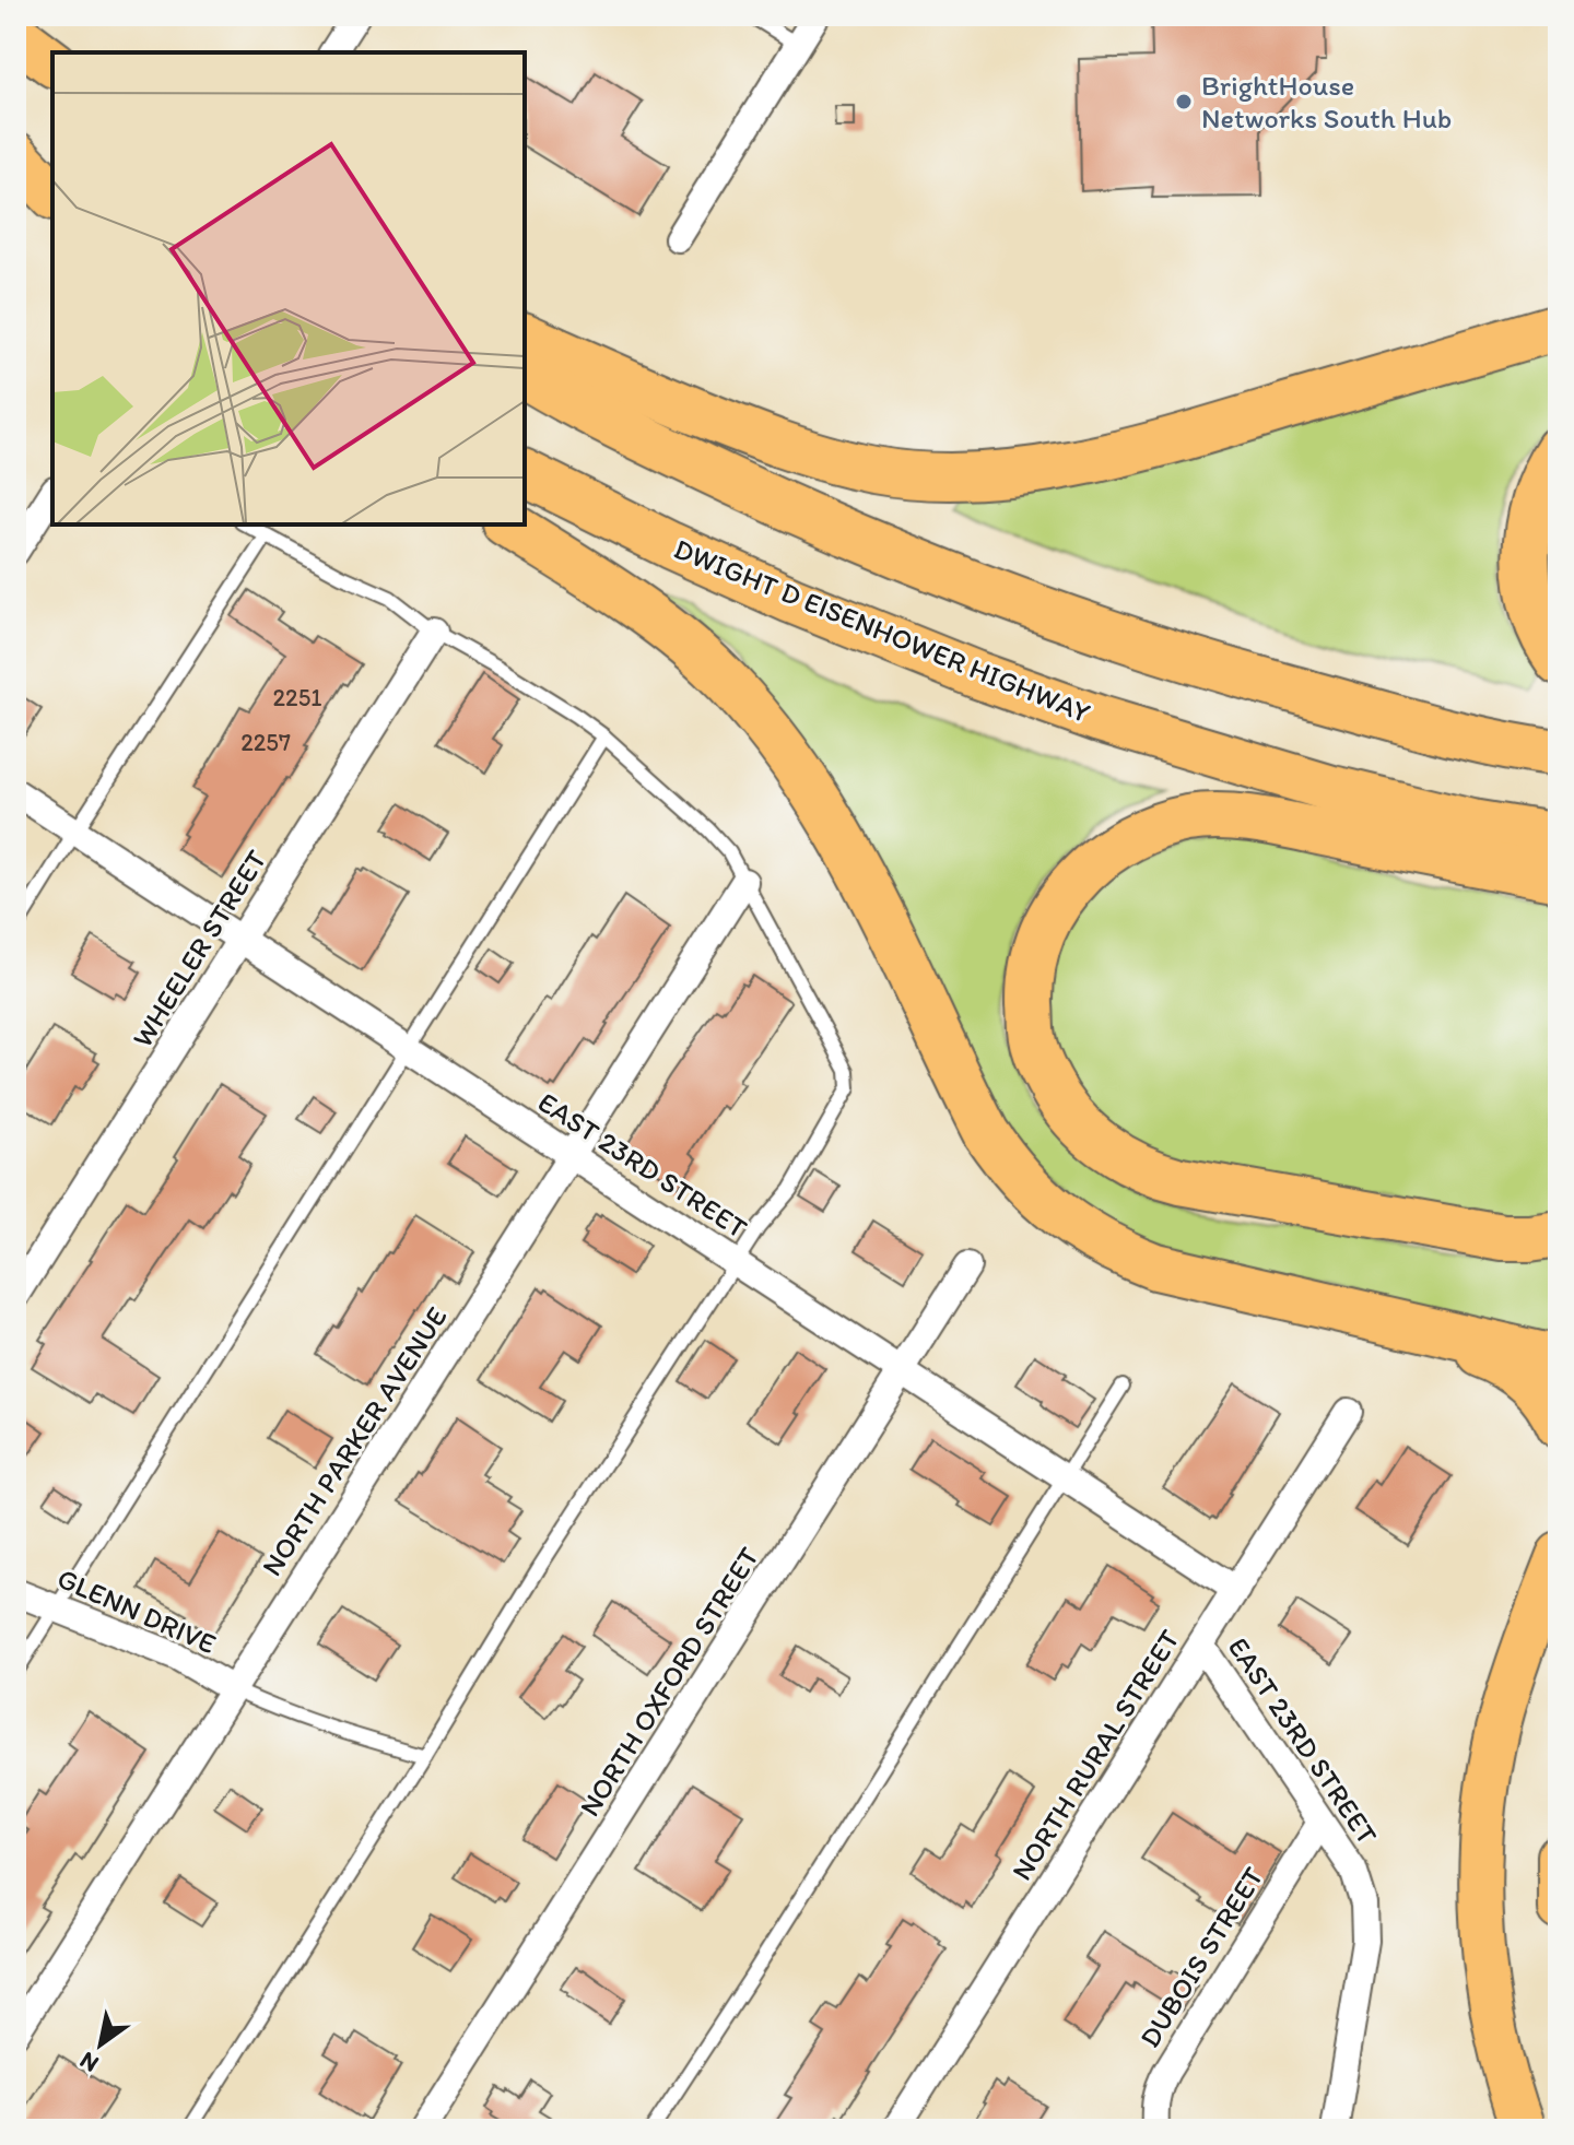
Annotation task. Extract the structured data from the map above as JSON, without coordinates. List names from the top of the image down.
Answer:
{
  "streets": {
    "highway": ["DWIGHT D EISENHOWER HIGHWAY"],
    "street": [
      "WHEELER STREET",
      "EAST 23RD STREET",
      "NORTH PARKER AVENUE",
      "GLENN DRIVE",
      "NORTH OXFORD STREET",
      "NORTH RURAL STREET",
      "DUBOIS STREET"
    ]
  },
  "crossings": [
    ["WHEELER STREET", "EAST 23RD STREET"],
    ["EAST 23RD STREET", "NORTH PARKER AVENUE"],
    ["EAST 23RD STREET", "NORTH OXFORD STREET"],
    ["EAST 23RD STREET", "NORTH RURAL STREET"],
    ["EAST 23RD STREET", "DUBOIS STREET"],
    ["NORTH PARKER AVENUE", "GLENN DRIVE"]
  ],
  "places": ["BrightHouse Networks South Hub"],
  "house_numbers": ["2251", "2257"],
  "north": "bottom left"
}
